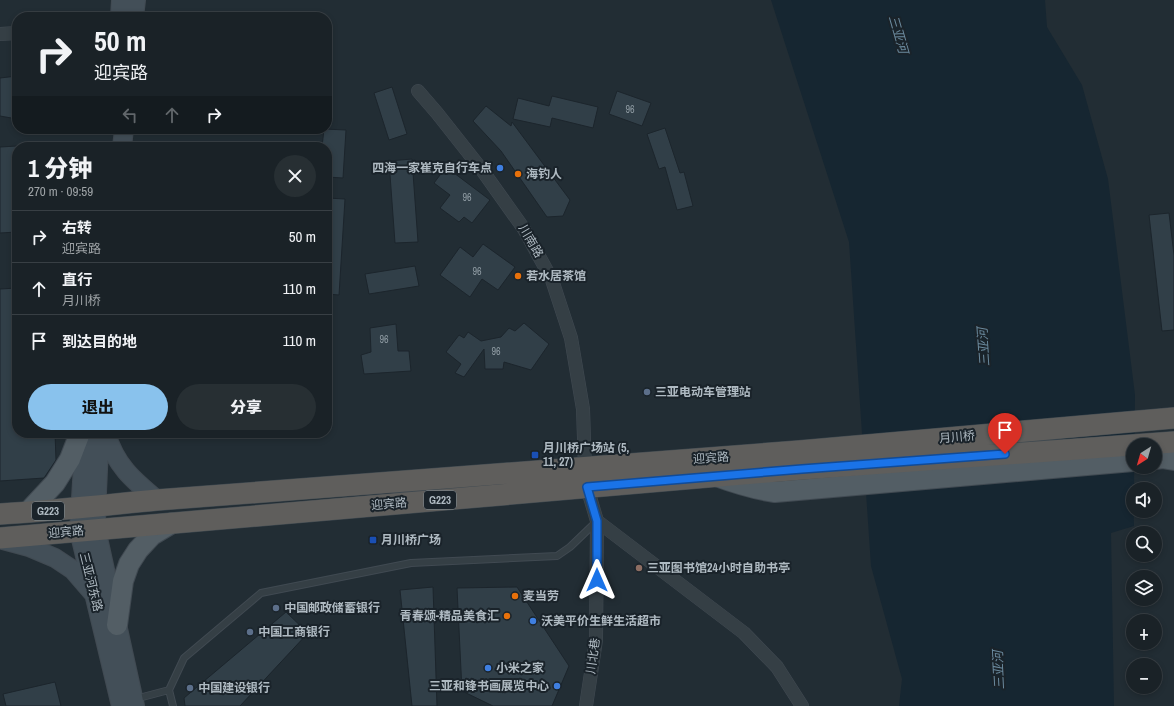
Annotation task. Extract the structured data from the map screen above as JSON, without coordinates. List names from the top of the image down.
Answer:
{
  "streets": {
    "highway": ["月川桥", "迎宾路", "G223"],
    "main road": ["三亚河东路"],
    "street": ["川南路", "川北巷"]
  },
  "crossings": [
    ["川南路", "迎宾路"],
    ["川南路", "川北巷"],
    ["月川桥", "迎宾路"],
    ["迎宾路", "三亚河东路"],
    ["迎宾路", "川北巷"]
  ],
  "water": ["三亚河"],
  "places": {
    "other": [
      "四海一家崔克自行车点",
      "海钓人",
      "若水居茶馆",
      "三亚电动车管理站",
      "三亚图书馆24小时自助书亭",
      "麦当劳",
      "中国邮政储蓄银行",
      "青春颂-精品美食汇",
      "沃美平价生鲜生活超市",
      "中国工商银行",
      "小米之家",
      "三亚和锋书画展览中心",
      "中国建设银行"
    ],
    "transit": ["月川桥广场站 (5, 11, 27)", "月川桥广场"]
  },
  "house_numbers": [
    "96",
    "96",
    "96",
    "96",
    "96"
  ],
  "north": "bottom left",
  "page": {
    "turn": ["50 m", "迎宾路"],
    "heading": ["1 分钟", "270 m · 09:59"],
    "list": [
      {
        "name": "右转",
        "note": "迎宾路",
        "value": "50 m"
      },
      {
        "name": "直行",
        "note": "月川桥",
        "value": "110 m"
      },
      {
        "name": "到达目的地",
        "value": "110 m"
      }
    ],
    "buttons": ["退出", "分享"],
    "map_buttons": ["+", "−"]
  }
}
